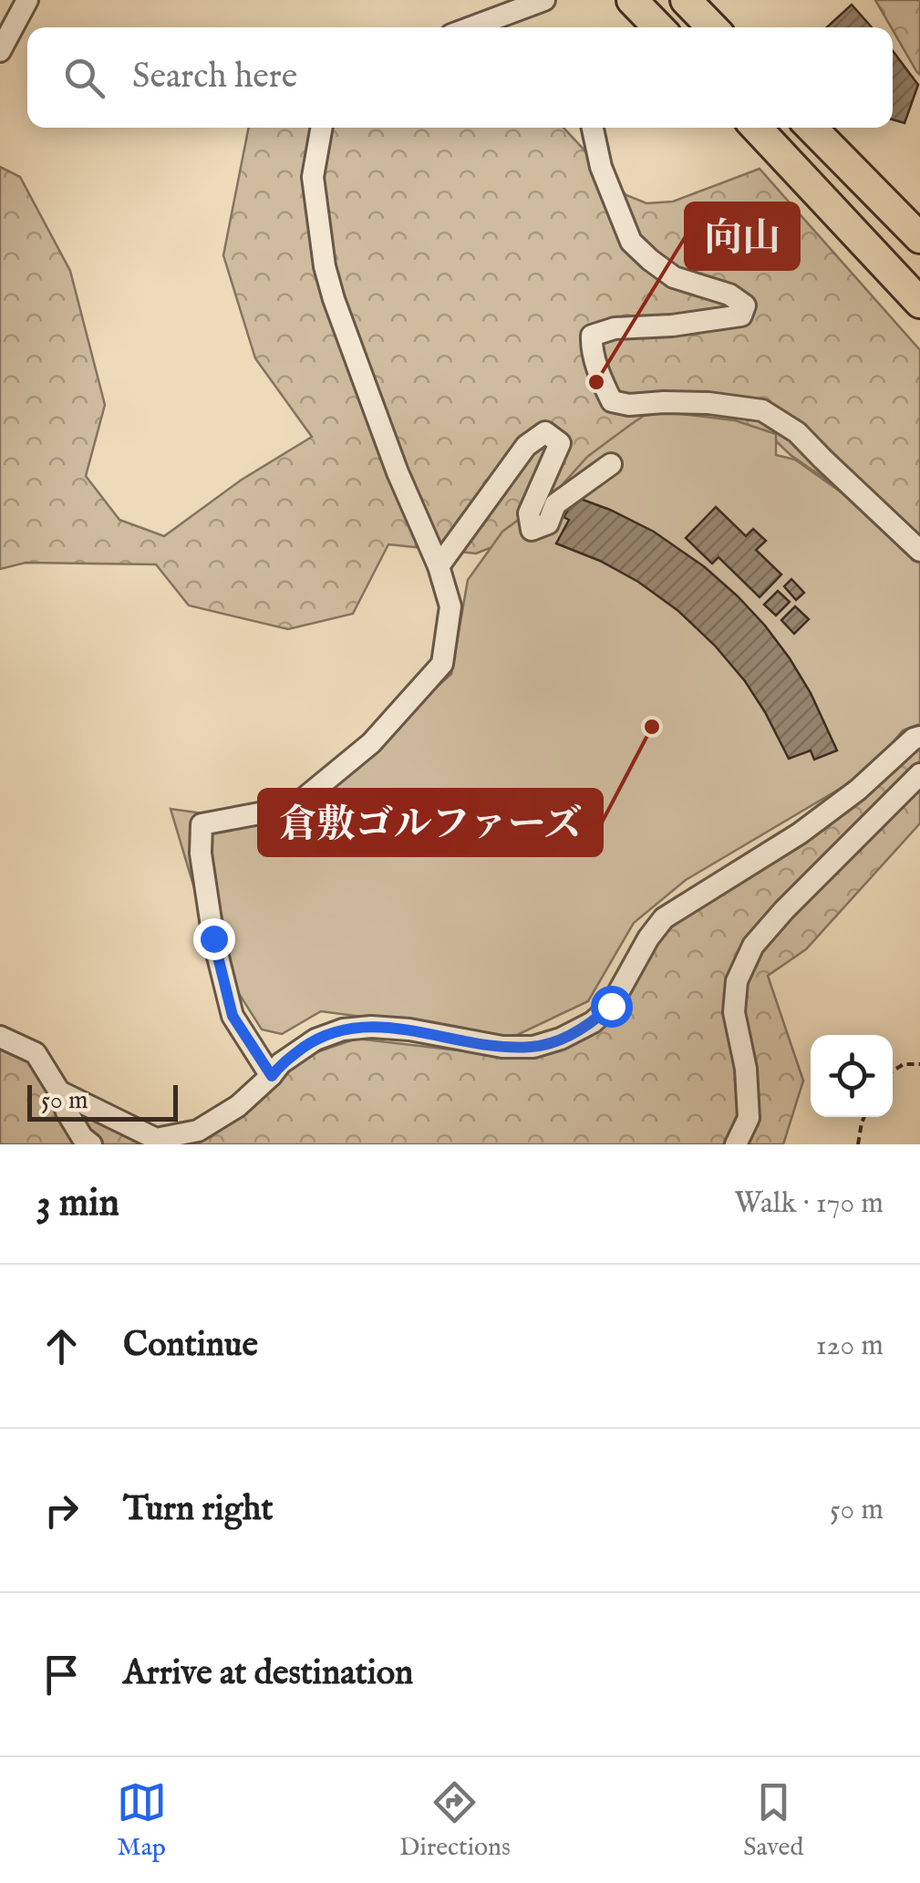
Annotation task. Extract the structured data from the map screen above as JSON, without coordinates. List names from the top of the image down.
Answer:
{
  "places": ["向山", "倉敷ゴルファーズ"],
  "scale_bar": "50 m",
  "page": {
    "search": "Search here",
    "scale": "50 m",
    "heading": ["3 min", "Walk · 170 m"],
    "list": [
      ["Continue", "120 m"],
      ["Turn right", "50 m"],
      "Arrive at destination"
    ],
    "nav": ["Map", "Directions", "Saved"]
  }
}
